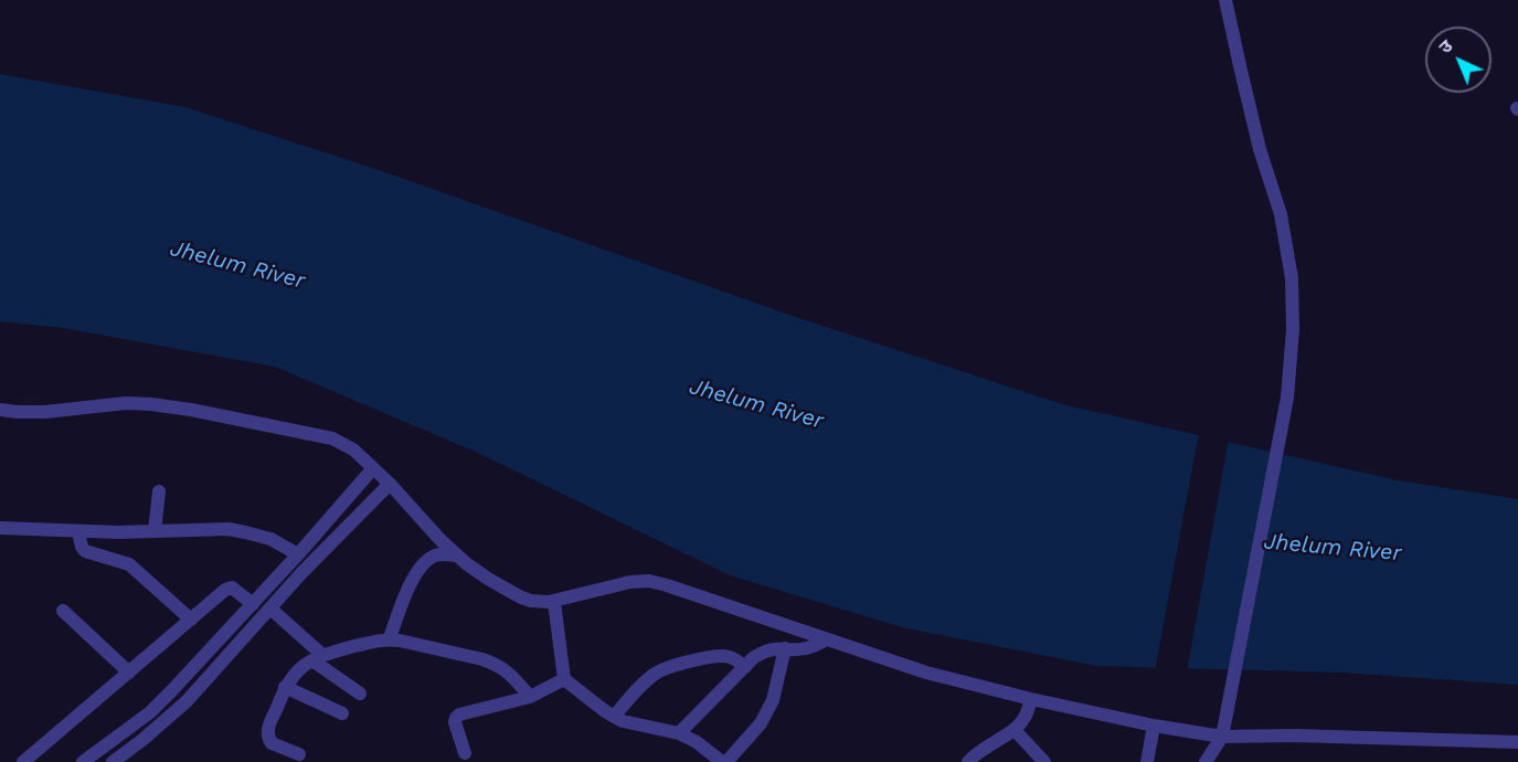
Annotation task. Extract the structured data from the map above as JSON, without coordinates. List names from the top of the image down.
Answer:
{
  "water": ["Jhelum River"],
  "north": "top left"
}
